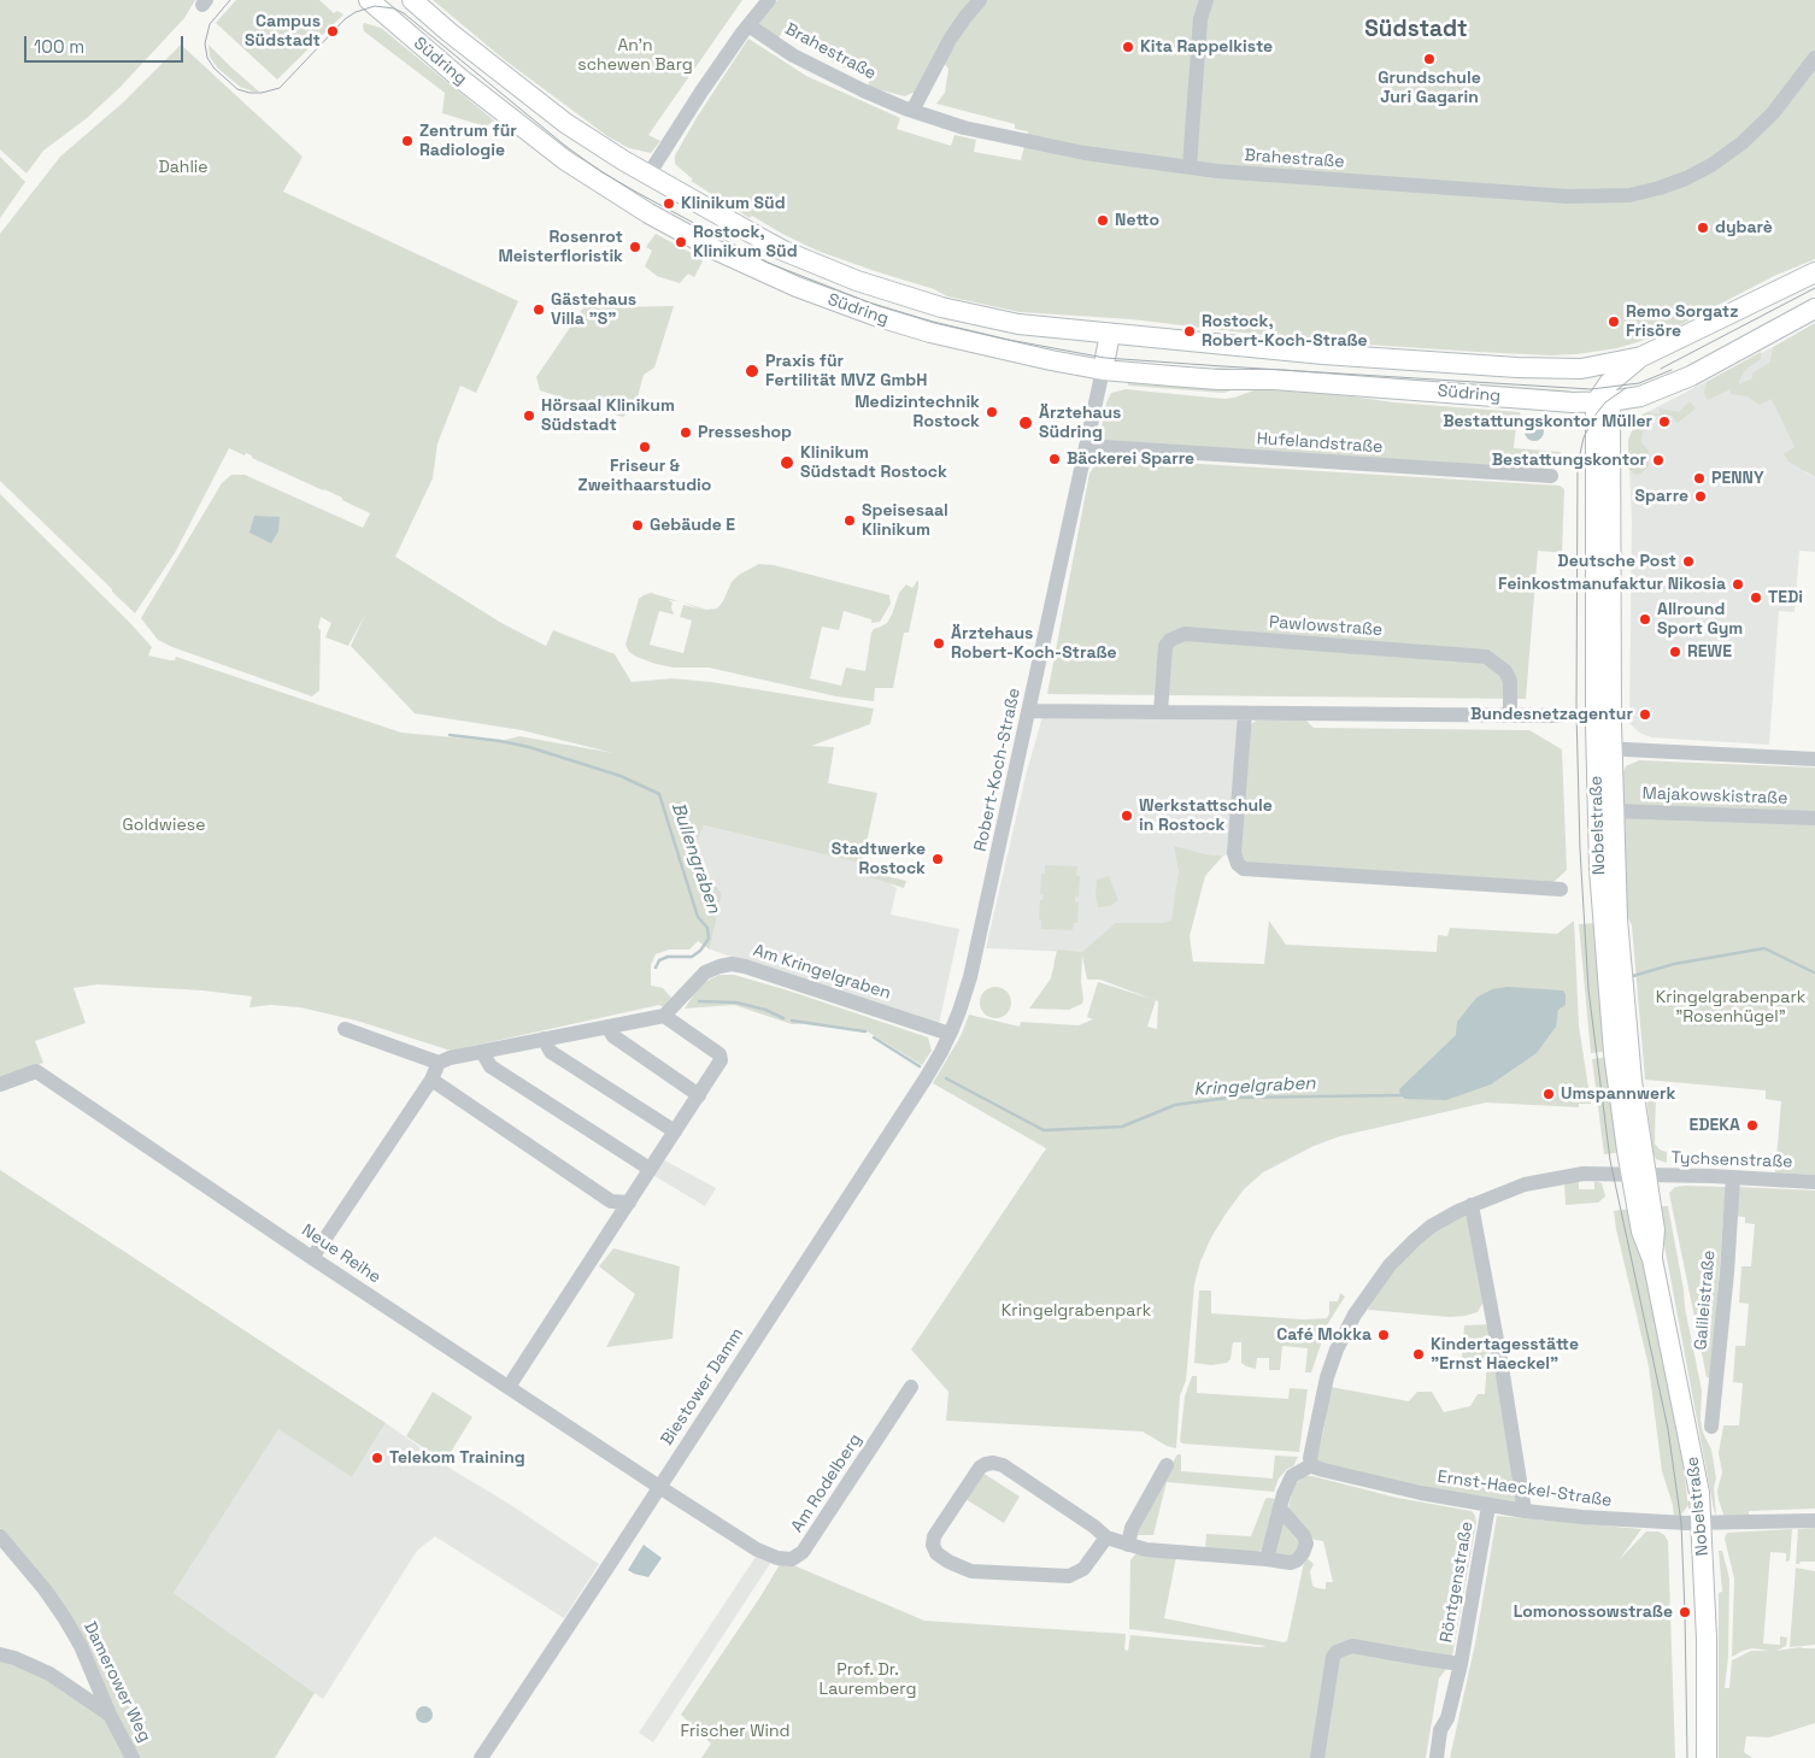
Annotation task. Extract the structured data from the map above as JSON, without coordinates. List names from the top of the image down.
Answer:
{
  "streets": {
    "main road": ["Südring", "Nobelstraße"],
    "street": [
      "Brahestraße",
      "Hufelandstraße",
      "Pawlowstraße",
      "Robert-Koch-Straße",
      "Majakowskistraße",
      "Am Kringelgraben",
      "Tychsenstraße",
      "Neue Reihe",
      "Galileistraße",
      "Biestower Damm",
      "Am Rodelberg",
      "Ernst-Haeckel-Straße",
      "Röntgenstraße",
      "Damerower Weg"
    ]
  },
  "crossings": [
    ["Südring", "Robert-Koch-Straße"],
    ["Südring", "Nobelstraße"],
    ["Hufelandstraße", "Robert-Koch-Straße"],
    ["Robert-Koch-Straße", "Am Kringelgraben"],
    ["Robert-Koch-Straße", "Biestower Damm"],
    ["Majakowskistraße", "Nobelstraße"],
    ["Nobelstraße", "Tychsenstraße"],
    ["Nobelstraße", "Ernst-Haeckel-Straße"],
    ["Am Kringelgraben", "Biestower Damm"],
    ["Tychsenstraße", "Galileistraße"],
    ["Neue Reihe", "Biestower Damm"],
    ["Neue Reihe", "Am Rodelberg"],
    ["Biestower Damm", "Am Rodelberg"],
    ["Ernst-Haeckel-Straße", "Röntgenstraße"]
  ],
  "districts": ["Südstadt"],
  "water": ["Bullengraben", "Kringelgraben"],
  "parks": [
    "An'n schewen Barg",
    "Dahlie",
    "Goldwiese",
    "Kringelgrabenpark \"Rosenhügel\"",
    "Kringelgrabenpark",
    "Prof. Dr. Lauremberg",
    "Frischer Wind"
  ],
  "places": [
    "Campus Südstadt",
    "Kita Rappelkiste",
    "Grundschule Juri Gagarin",
    "Zentrum für Radiologie",
    "Klinikum Süd",
    "Netto",
    "dybarè",
    "Rostock, Klinikum Süd",
    "Rosenrot Meisterfloristik",
    "Gästehaus Villa \"S\"",
    "Remo Sorgatz Frisöre",
    "Rostock, Robert-Koch-Straße",
    "Praxis für Fertilität MVZ GmbH",
    "Medizintechnik Rostock",
    "Hörsaal Klinikum Südstadt",
    "Bestattungskontor Müller",
    "Ärztehaus Südring",
    "Presseshop",
    "Friseur & Zweithaarstudio",
    "Bäckerei Sparre",
    "Bestattungskontor",
    "Klinikum Südstadt Rostock",
    "PENNY",
    "Sparre",
    "Speisesaal Klinikum",
    "Gebäude E",
    "Deutsche Post",
    "Feinkostmanufaktur Nikosia",
    "TEDi",
    "Allround Sport Gym",
    "Ärztehaus Robert-Koch-Straße",
    "REWE",
    "Bundesnetzagentur",
    "Werkstattschule in Rostock",
    "Stadtwerke Rostock",
    "Umspannwerk",
    "EDEKA",
    "Café Mokka",
    "Kindertagesstätte \"Ernst Haeckel\"",
    "Telekom Training",
    "Lomonossowstraße"
  ],
  "scale_bar": "100 m"
}
